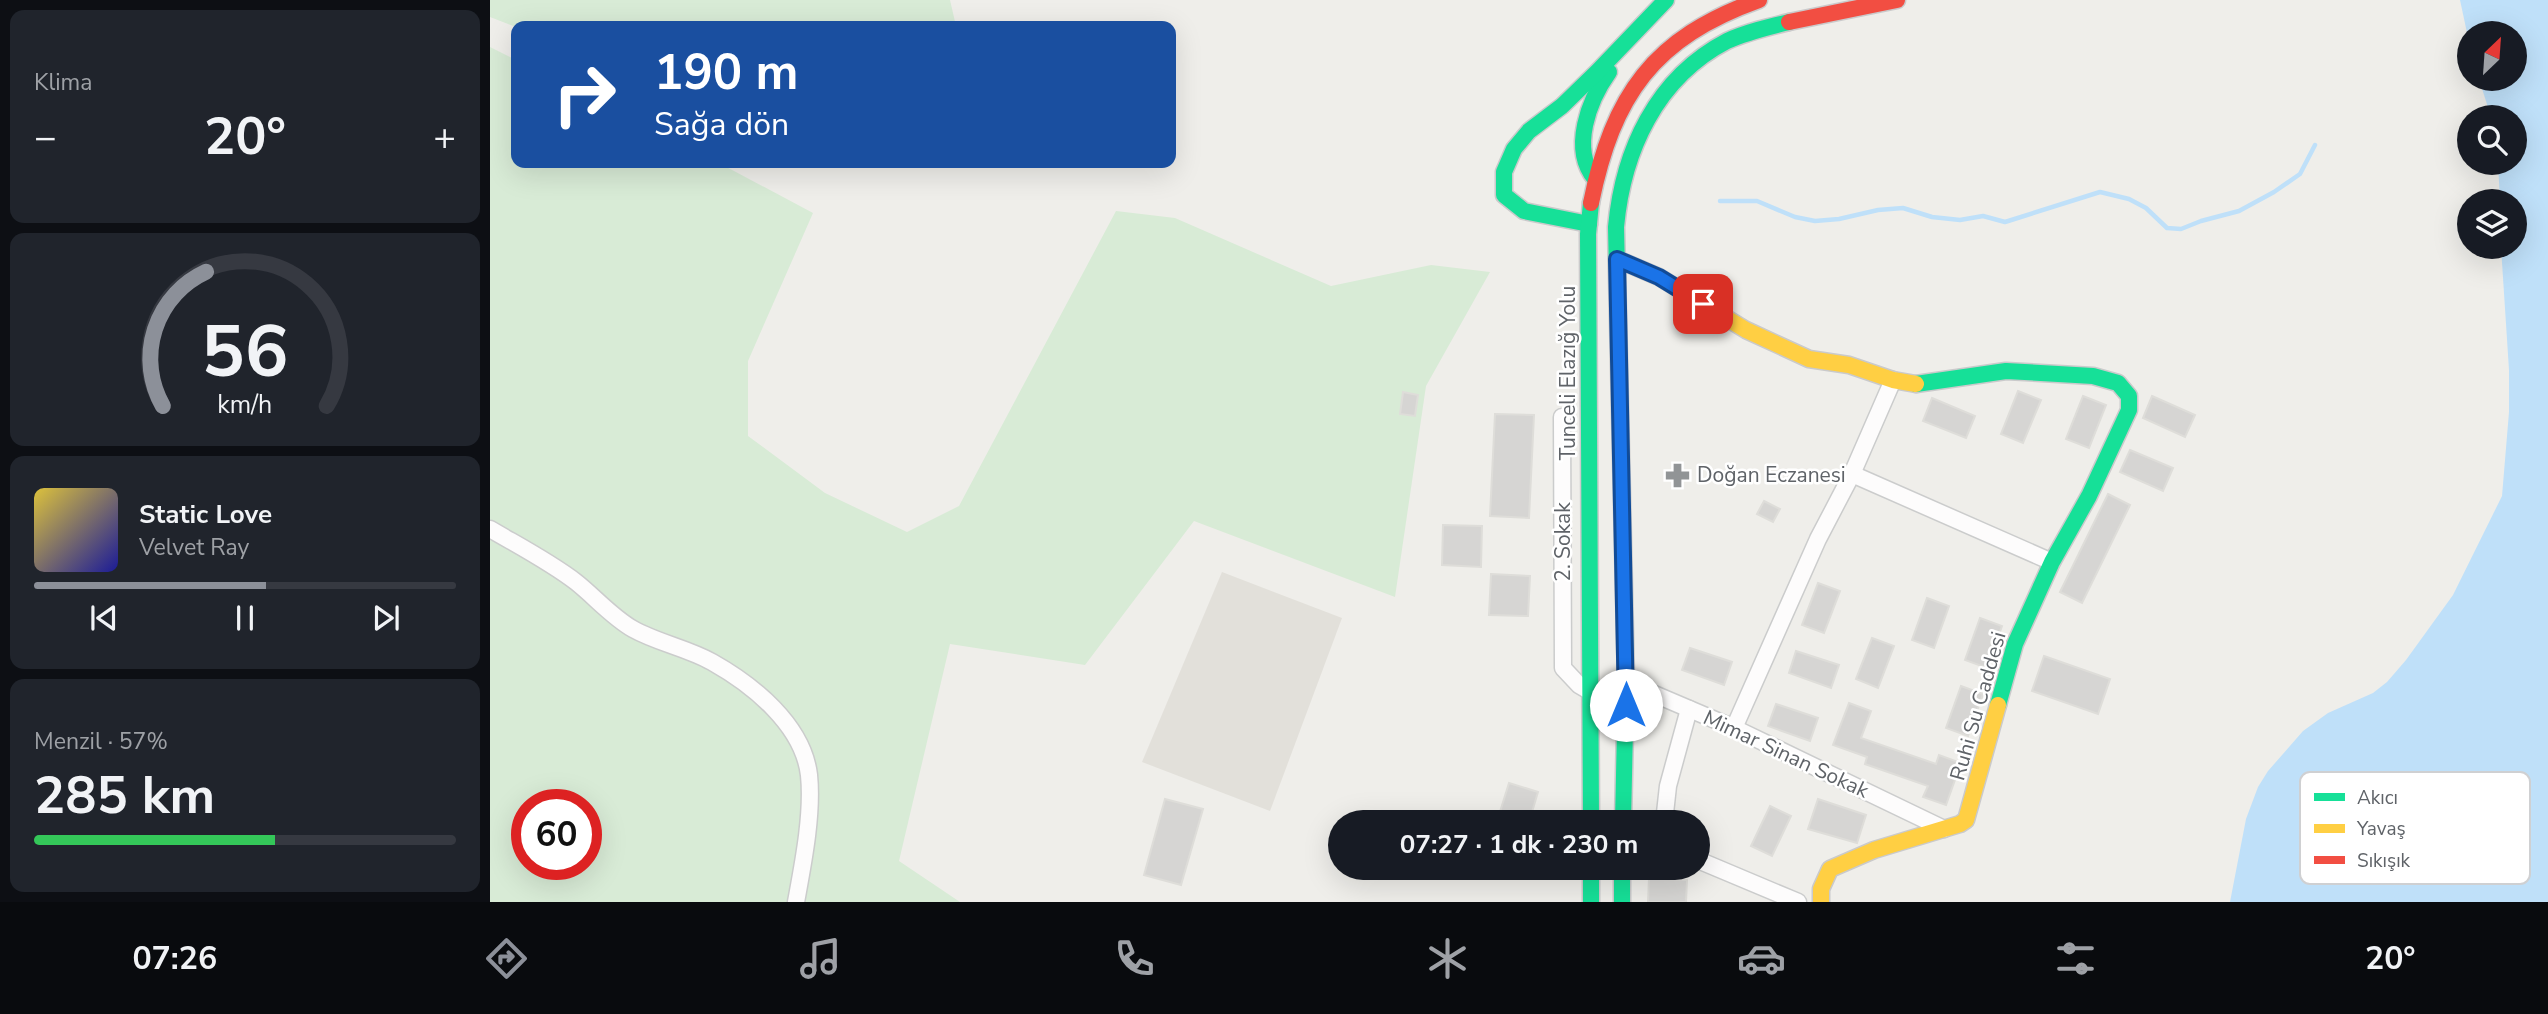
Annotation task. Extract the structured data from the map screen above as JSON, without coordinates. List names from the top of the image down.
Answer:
{
  "streets": {
    "main road": ["Tunceli Elazığ Yolu", "Ruhi Su Caddesi"],
    "street": ["2. Sokak", "Mimar Sinan Sokak"]
  },
  "crossings": [
    ["Tunceli Elazığ Yolu", "2. Sokak"],
    ["Ruhi Su Caddesi", "Mimar Sinan Sokak"]
  ],
  "places": {
    "pharmacy": ["Doğan Eczanesi"]
  },
  "legend": ["Akıcı", "Yavaş", "Sıkışık"],
  "north": "top right",
  "page": {
    "tile": [
      "Klima",
      ["Menzil · 57%", "285 km"]
    ],
    "turn": ["190 m", "Sağa dön"],
    "heat": ["−", "20°", "+"],
    "song": ["Static Love", "Velvet Ray"],
    "limit": "60",
    "trip": "07:27 · 1 dk · 230 m",
    "tabs": ["07:26", "20°"],
    "gauge": ["56", "km/h"]
  }
}
